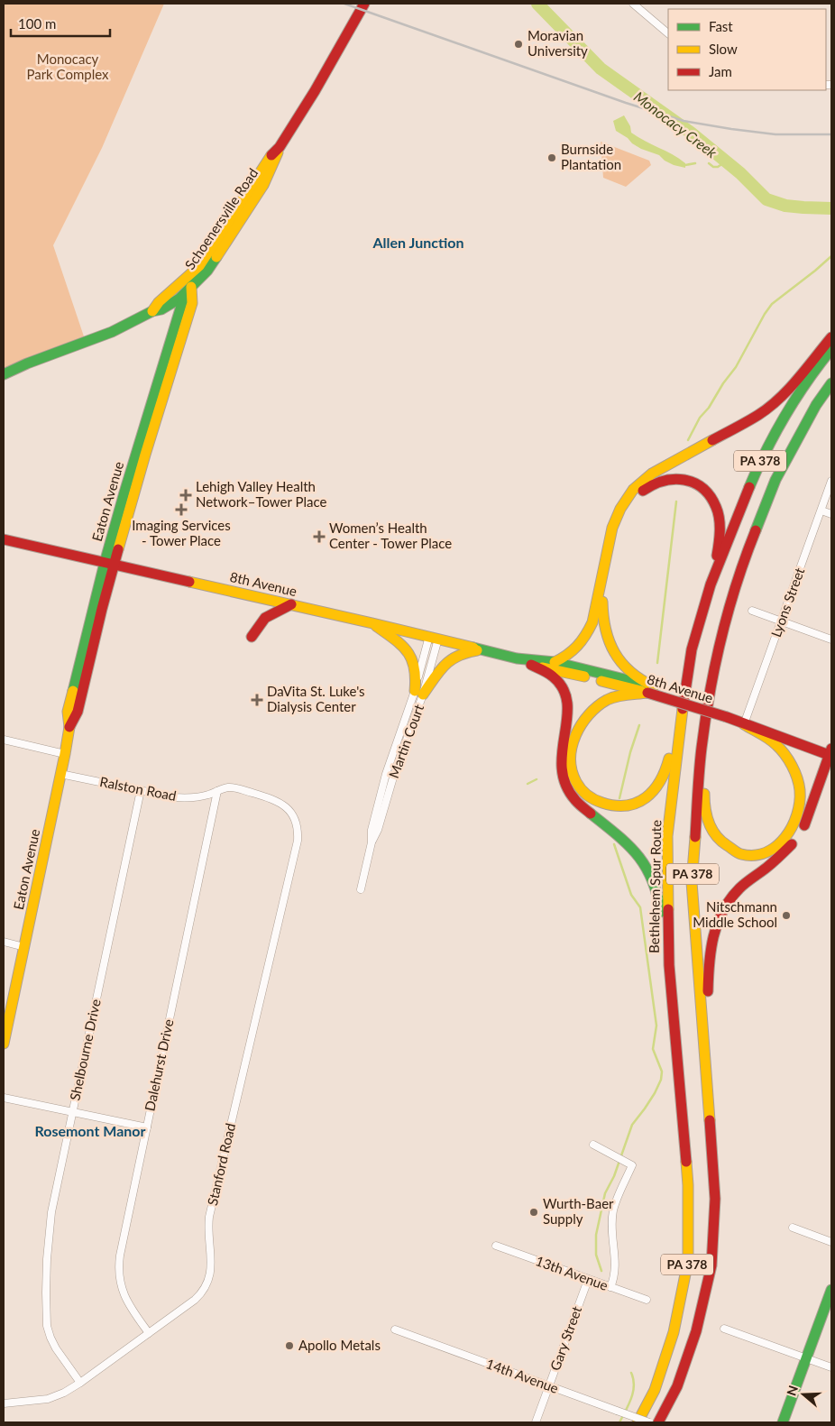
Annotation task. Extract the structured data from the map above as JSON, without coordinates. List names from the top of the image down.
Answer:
{
  "streets": {
    "main road": [
      "Schoenersville Road",
      "PA 378",
      "Eaton Avenue",
      "8th Avenue",
      "Bethlehem Spur Route"
    ],
    "street": [
      "Lyons Street",
      "Martin Court",
      "Ralston Road",
      "Shelbourne Drive",
      "Dalehurst Drive",
      "Stanford Road",
      "13th Avenue",
      "Gary Street",
      "14th Avenue"
    ]
  },
  "crossings": [
    ["Schoenersville Road", "Eaton Avenue"],
    ["Eaton Avenue", "8th Avenue"],
    ["Eaton Avenue", "Ralston Road"],
    ["8th Avenue", "Lyons Street"],
    ["8th Avenue", "Martin Court"],
    ["Ralston Road", "Shelbourne Drive"],
    ["Ralston Road", "Dalehurst Drive"],
    ["Ralston Road", "Stanford Road"],
    ["Shelbourne Drive", "Stanford Road"],
    ["Dalehurst Drive", "Stanford Road"],
    ["13th Avenue", "Gary Street"],
    ["Gary Street", "14th Avenue"]
  ],
  "districts": ["Allen Junction", "Rosemont Manor"],
  "water": ["Monocacy Creek"],
  "parks": ["Monocacy Park Complex"],
  "places": {
    "other": [
      "Moravian University",
      "Burnside Plantation",
      "Nitschmann Middle School",
      "Wurth-Baer Supply",
      "Apollo Metals"
    ],
    "health": [
      "Lehigh Valley Health Network–Tower Place",
      "Imaging Services - Tower Place",
      "Women’s Health Center - Tower Place",
      "DaVita St. Luke's Dialysis Center"
    ]
  },
  "legend": ["Fast", "Slow", "Jam"],
  "scale_bar": "100 m",
  "north": "left"
}
